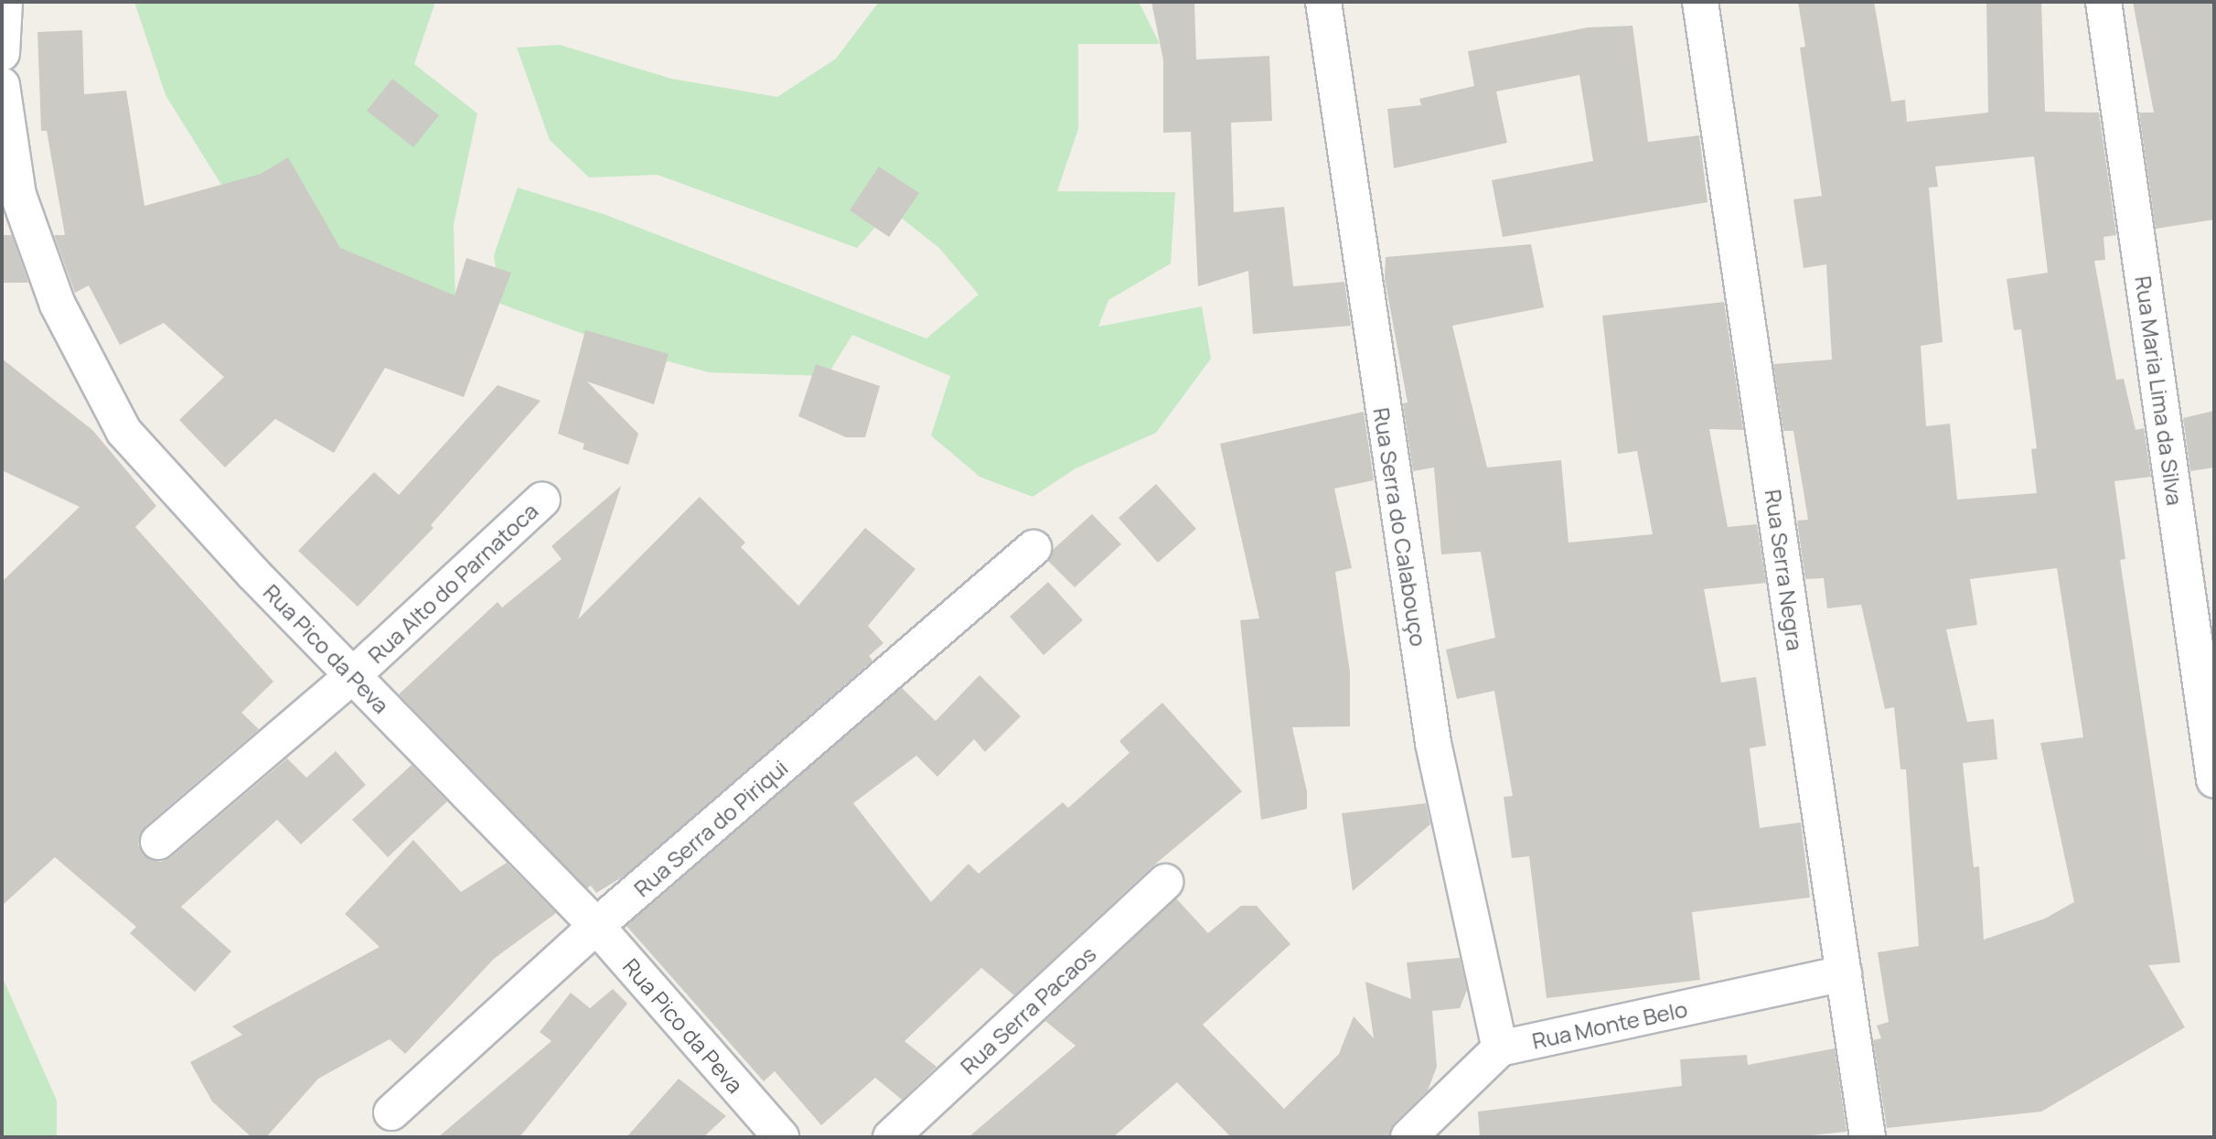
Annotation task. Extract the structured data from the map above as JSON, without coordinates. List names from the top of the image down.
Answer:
{
  "streets": {
    "street": [
      "Rua Maria Lima da Silva",
      "Rua Serra do Calabouço",
      "Rua Serra Negra",
      "Rua Alto do Parnatoca",
      "Rua Pico da Peva",
      "Rua Serra do Piriqui",
      "Rua Serra Pacaos",
      "Rua Monte Belo"
    ]
  },
  "crossings": [
    ["Rua Serra do Calabouço", "Rua Monte Belo"],
    ["Rua Serra Negra", "Rua Monte Belo"],
    ["Rua Alto do Parnatoca", "Rua Pico da Peva"],
    ["Rua Pico da Peva", "Rua Serra do Piriqui"]
  ]
}
